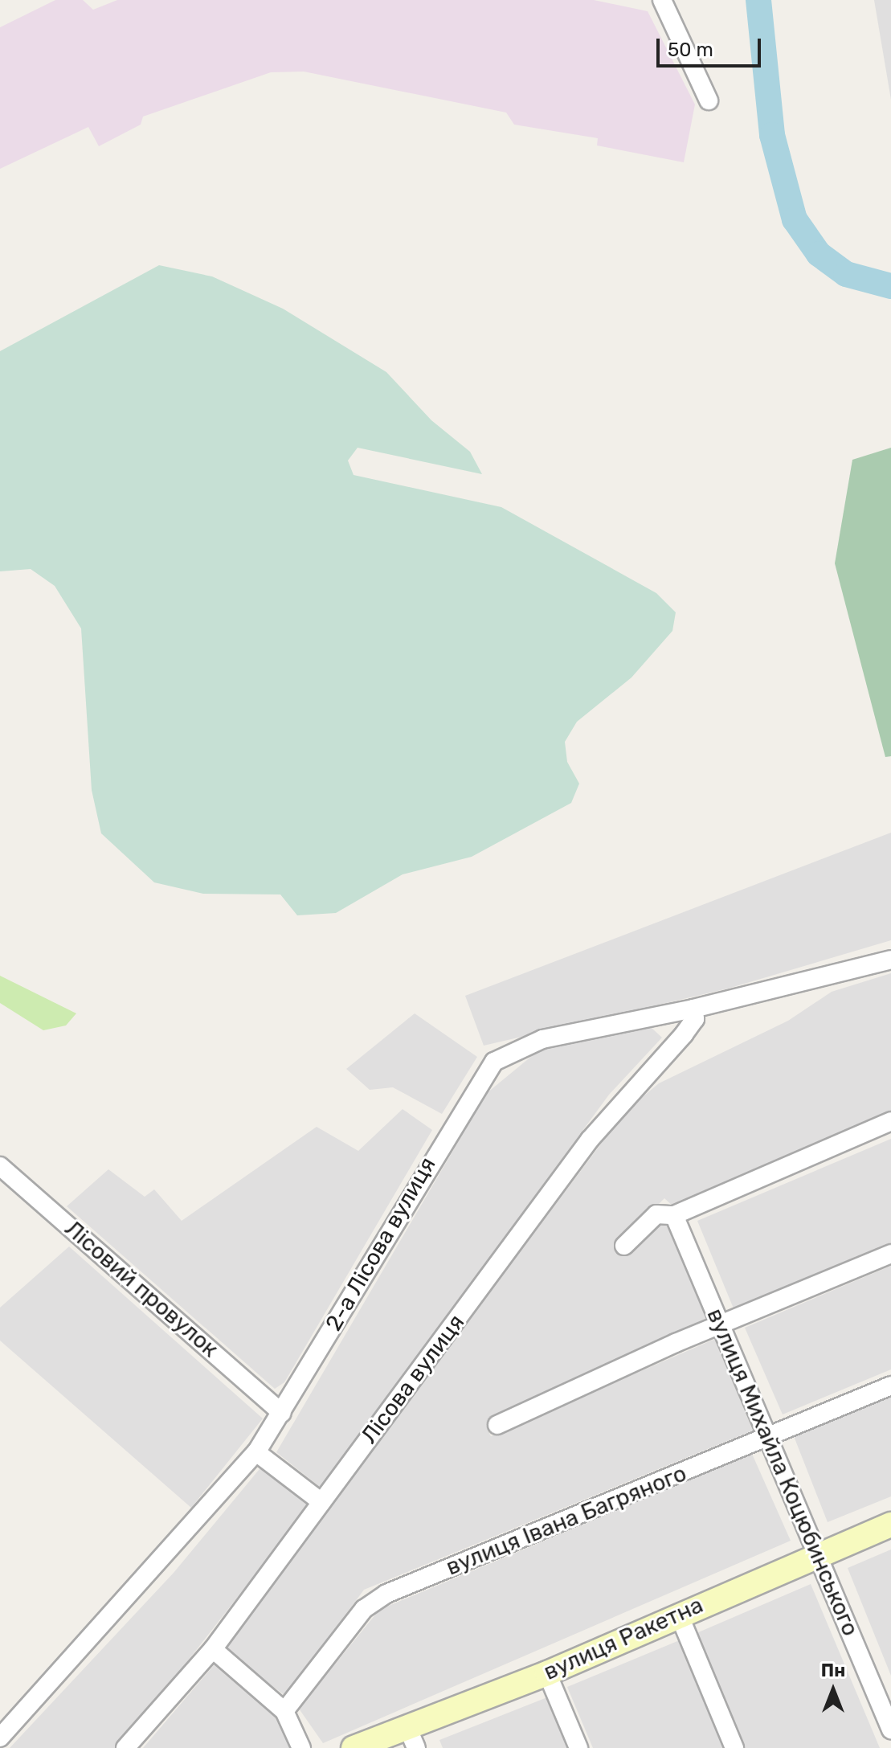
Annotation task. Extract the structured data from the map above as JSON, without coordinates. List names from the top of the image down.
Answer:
{
  "streets": {
    "street": [
      "2-а Лісова вулиця",
      "Лісовий провулок",
      "Лісова вулиця",
      "вулиця Михайла Коцюбинського",
      "вулиця Івана Багряного",
      "вулиця Ракетна"
    ]
  },
  "crossings": [
    ["2-а Лісова вулиця", "Лісовий провулок"],
    ["2-а Лісова вулиця", "Лісова вулиця"],
    ["вулиця Михайла Коцюбинського", "вулиця Івана Багряного"],
    ["вулиця Михайла Коцюбинського", "вулиця Ракетна"]
  ],
  "scale_bar": "50 m",
  "north": "top"
}
